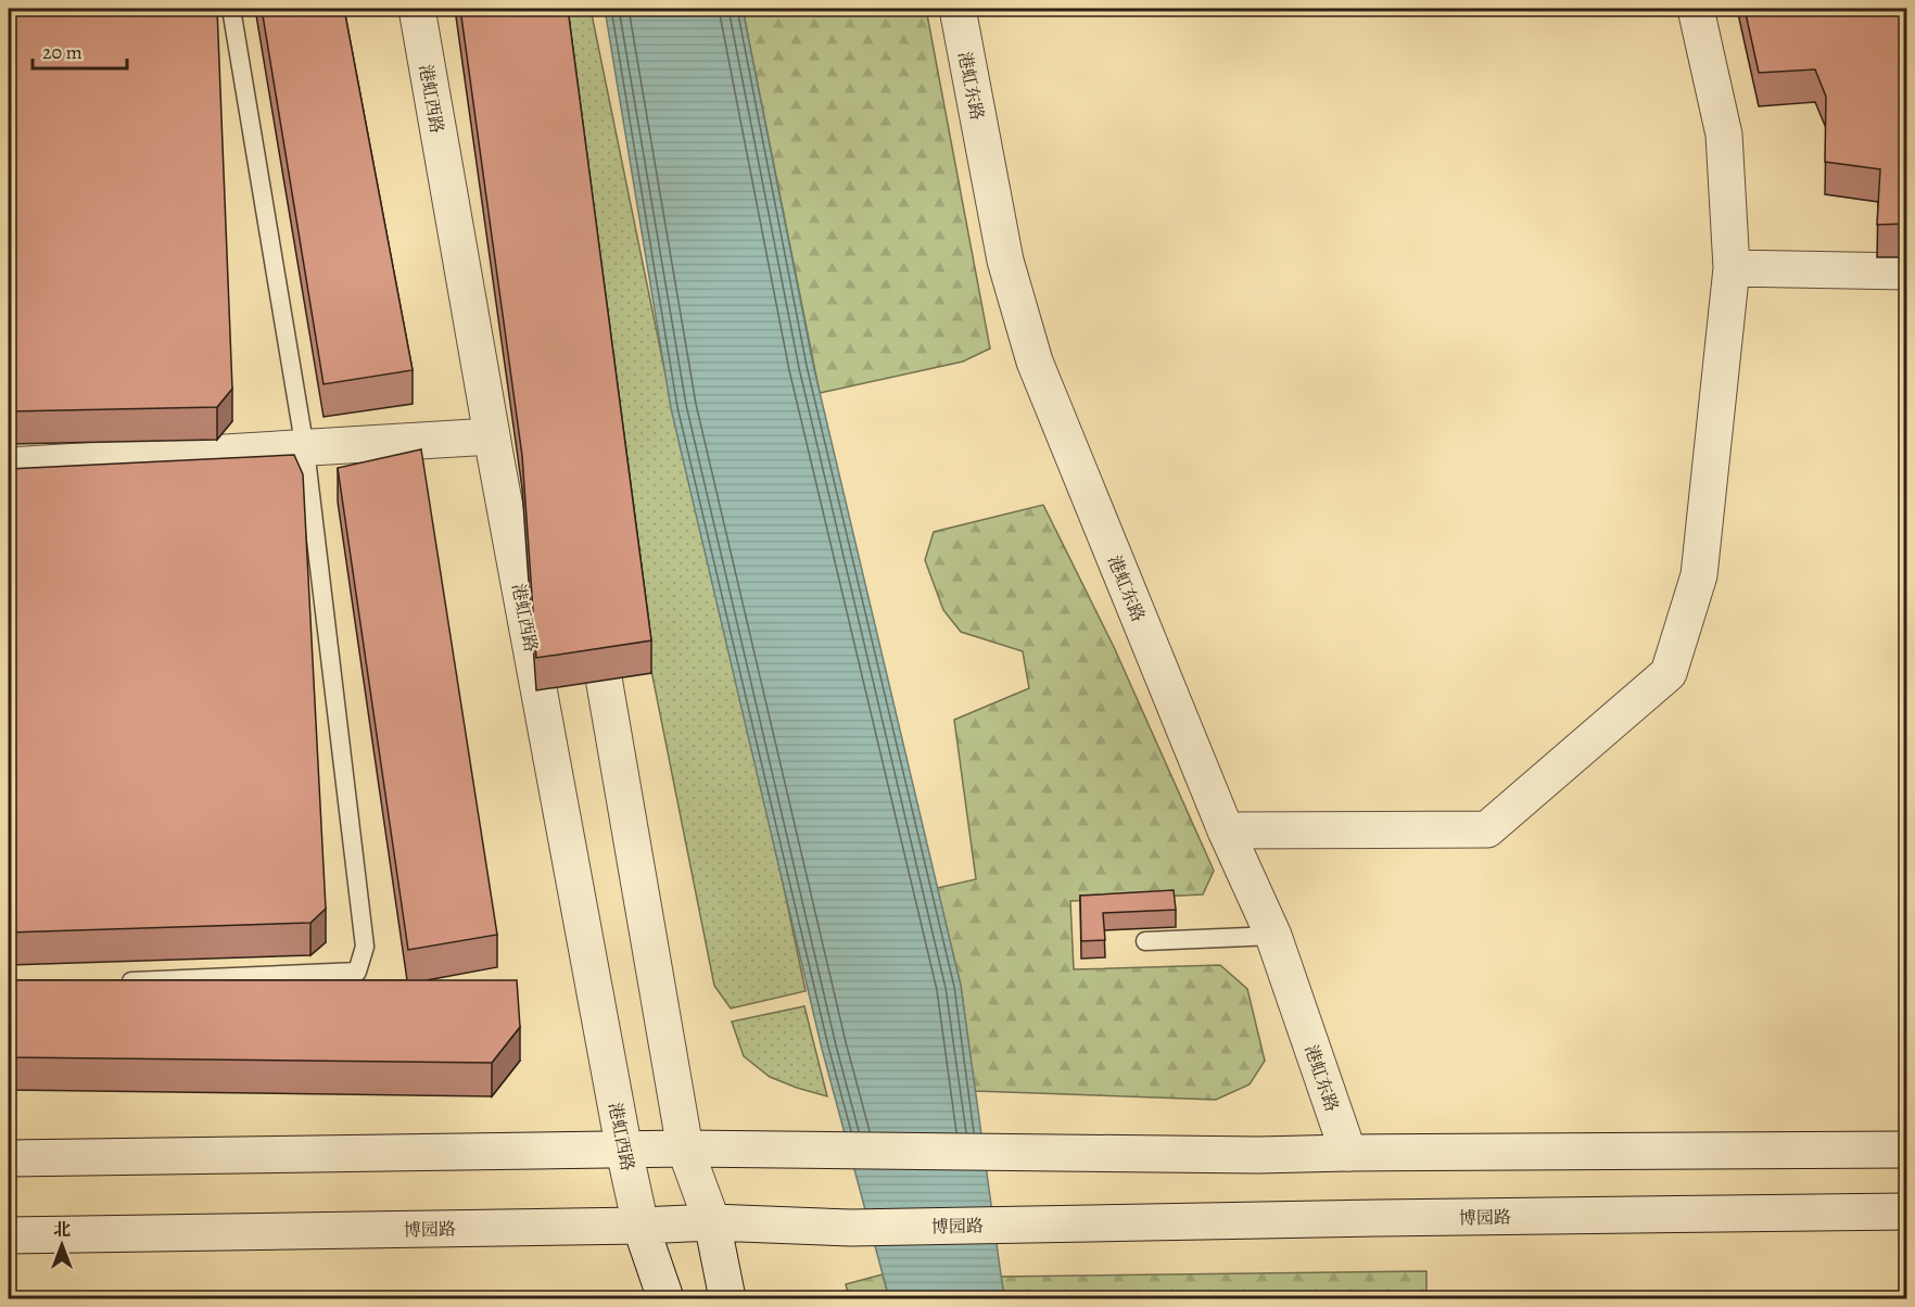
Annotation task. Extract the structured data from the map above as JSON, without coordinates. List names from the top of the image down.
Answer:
{
  "streets": {
    "street": ["港虹东路", "港虹西路", "博园路"]
  },
  "crossings": [
    ["港虹西路", "博园路"]
  ],
  "scale_bar": "20 m",
  "north": "top"
}
